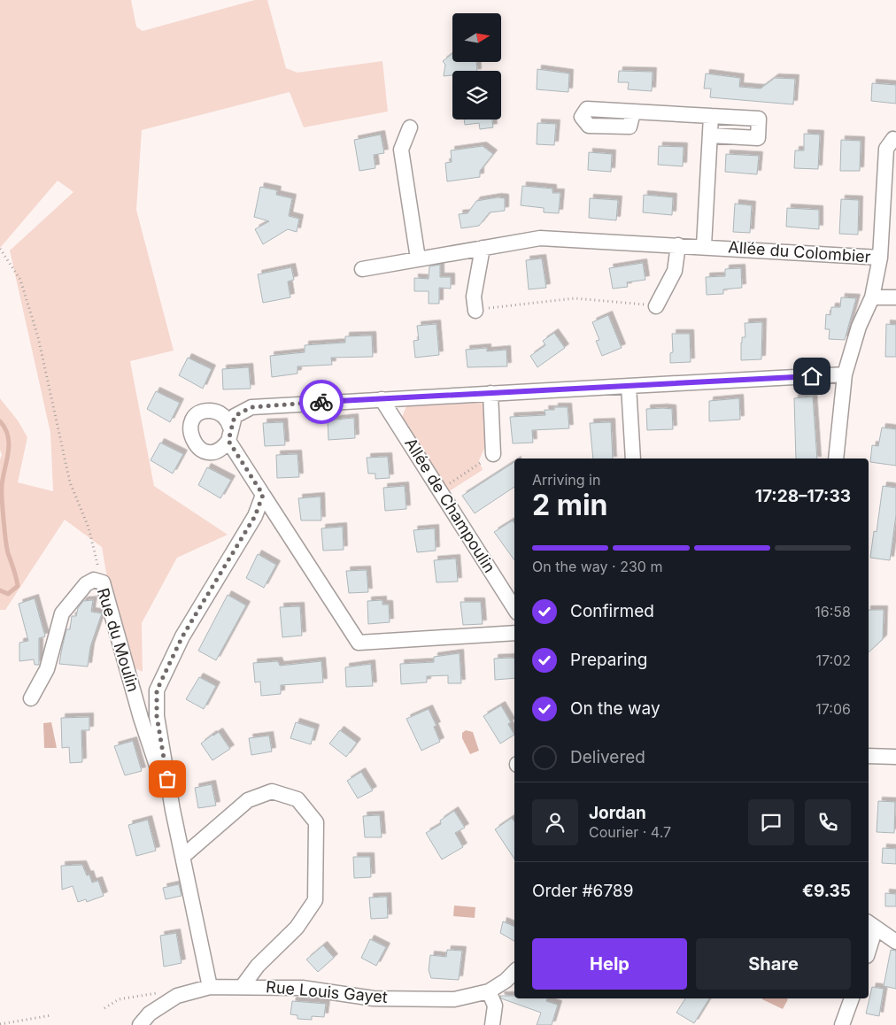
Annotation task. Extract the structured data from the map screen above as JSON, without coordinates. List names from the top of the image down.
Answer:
{
  "streets": {
    "street": [
      "Allée du Colombier",
      "Allée de Champoulin",
      "Rue du Moulin",
      "Rue Louis Gayet"
    ]
  },
  "crossings": [
    ["Rue du Moulin", "Rue Louis Gayet"]
  ],
  "north": "right",
  "page": {
    "heading": ["2 min", "Arriving in", "17:28–17:33"],
    "panel": [
      "Jordan",
      "Courier · 4.7",
      "Order #6789",
      "€9.35"
    ],
    "bar": "On the way · 230 m",
    "list": [
      ["Confirmed", "16:58"],
      ["Preparing", "17:02"],
      ["On the way", "17:06"],
      "Delivered"
    ],
    "buttons": ["Help", "Share"]
  }
}
